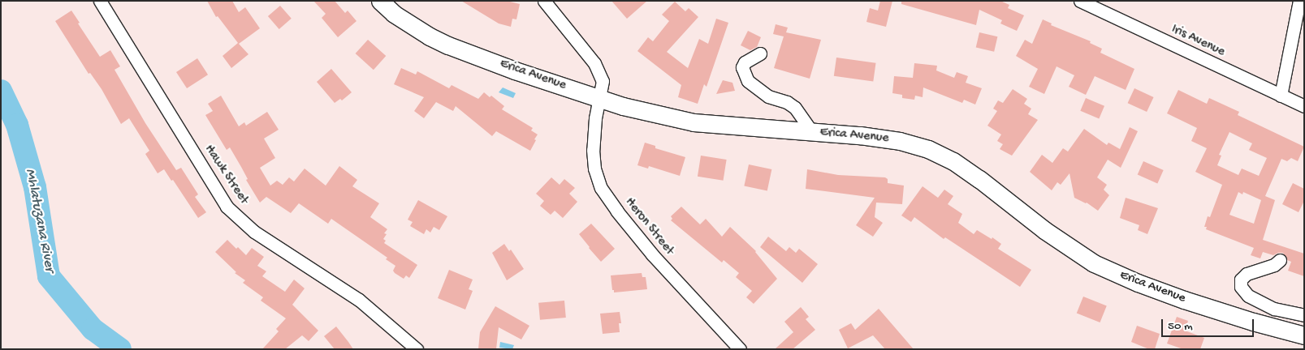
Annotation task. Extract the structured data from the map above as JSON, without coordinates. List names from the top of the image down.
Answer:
{
  "streets": {
    "street": [
      "Iris Avenue",
      "Erica Avenue",
      "Hawk Street",
      "Heron Street"
    ]
  },
  "crossings": [
    ["Erica Avenue", "Heron Street"]
  ],
  "water": ["Mhlatuzana River"],
  "scale_bar": "50 m"
}
